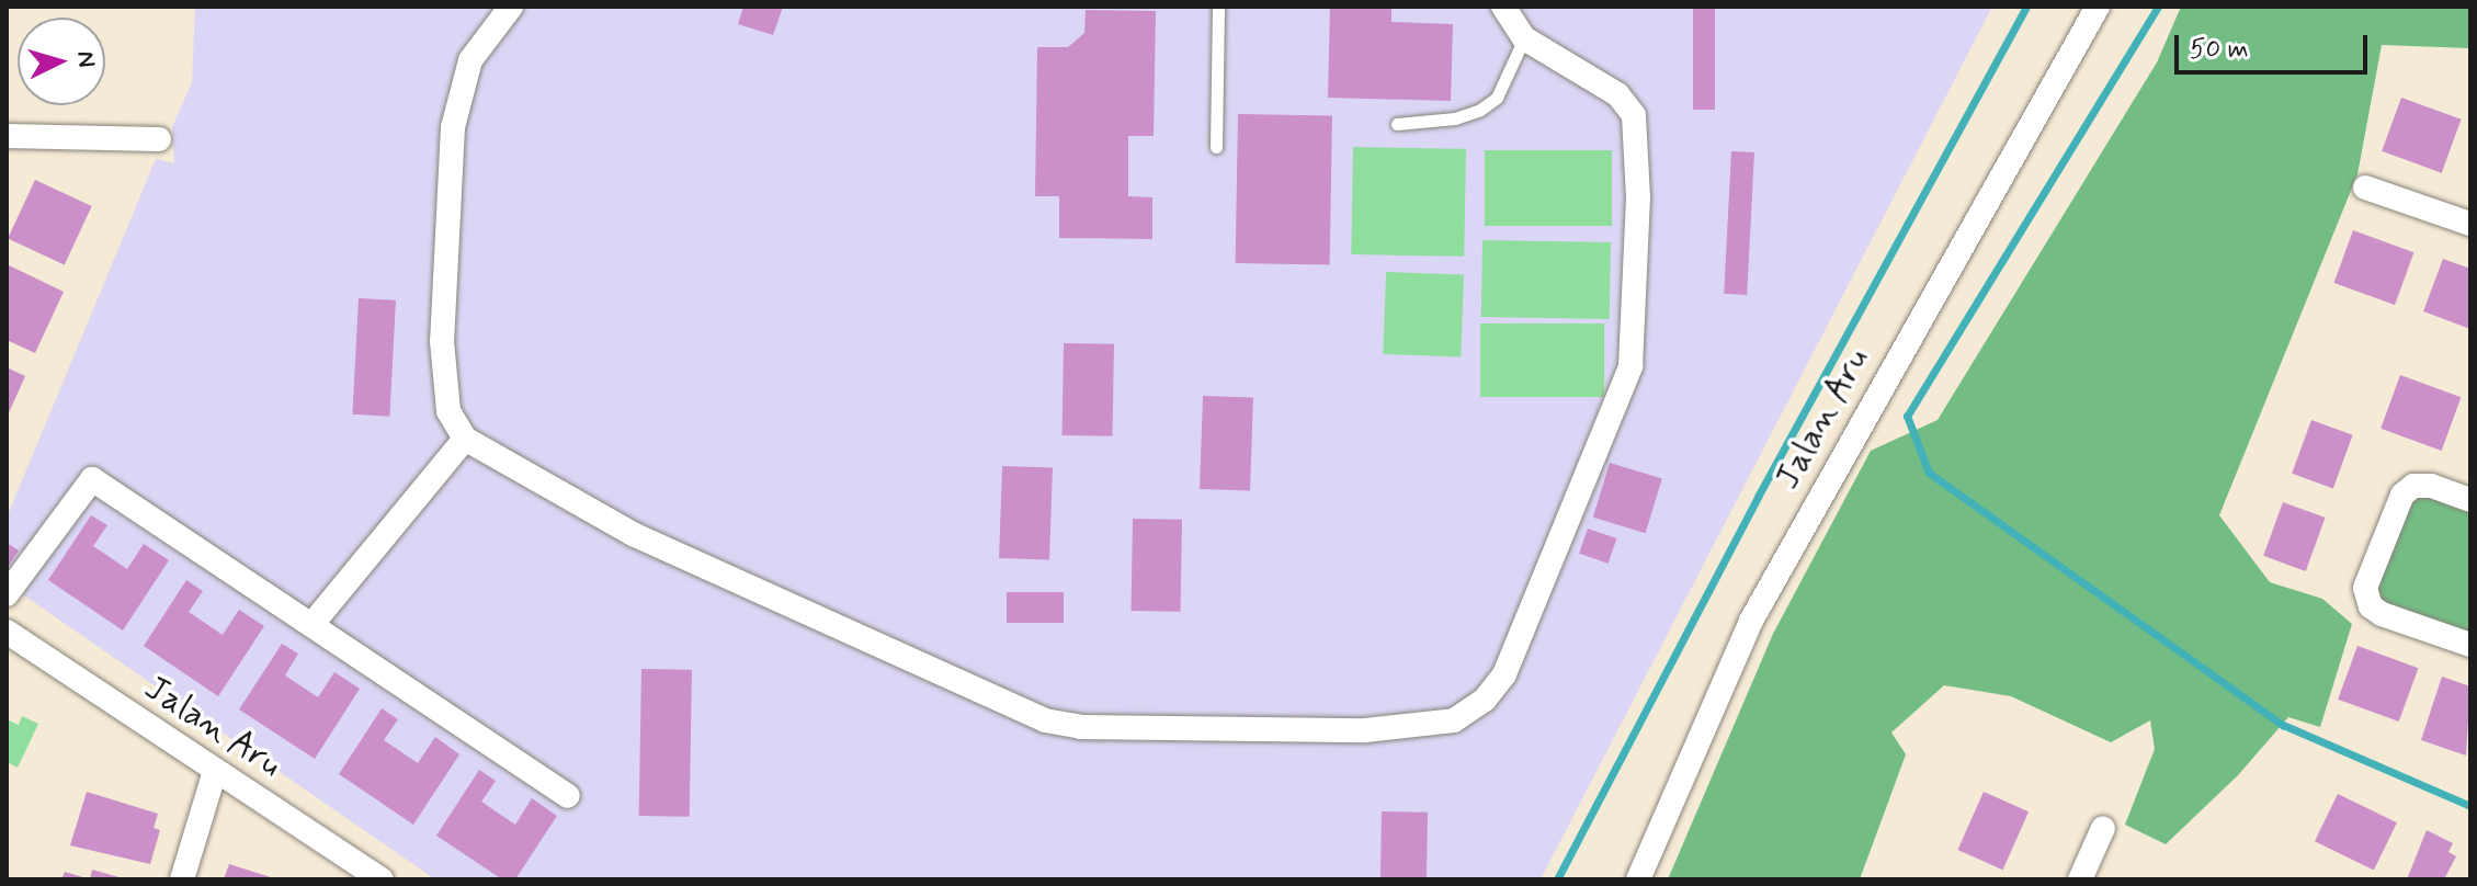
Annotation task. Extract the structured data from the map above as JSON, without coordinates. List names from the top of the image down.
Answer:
{
  "streets": {
    "street": ["Jalan Aru"]
  },
  "scale_bar": "50 m",
  "north": "right"
}
